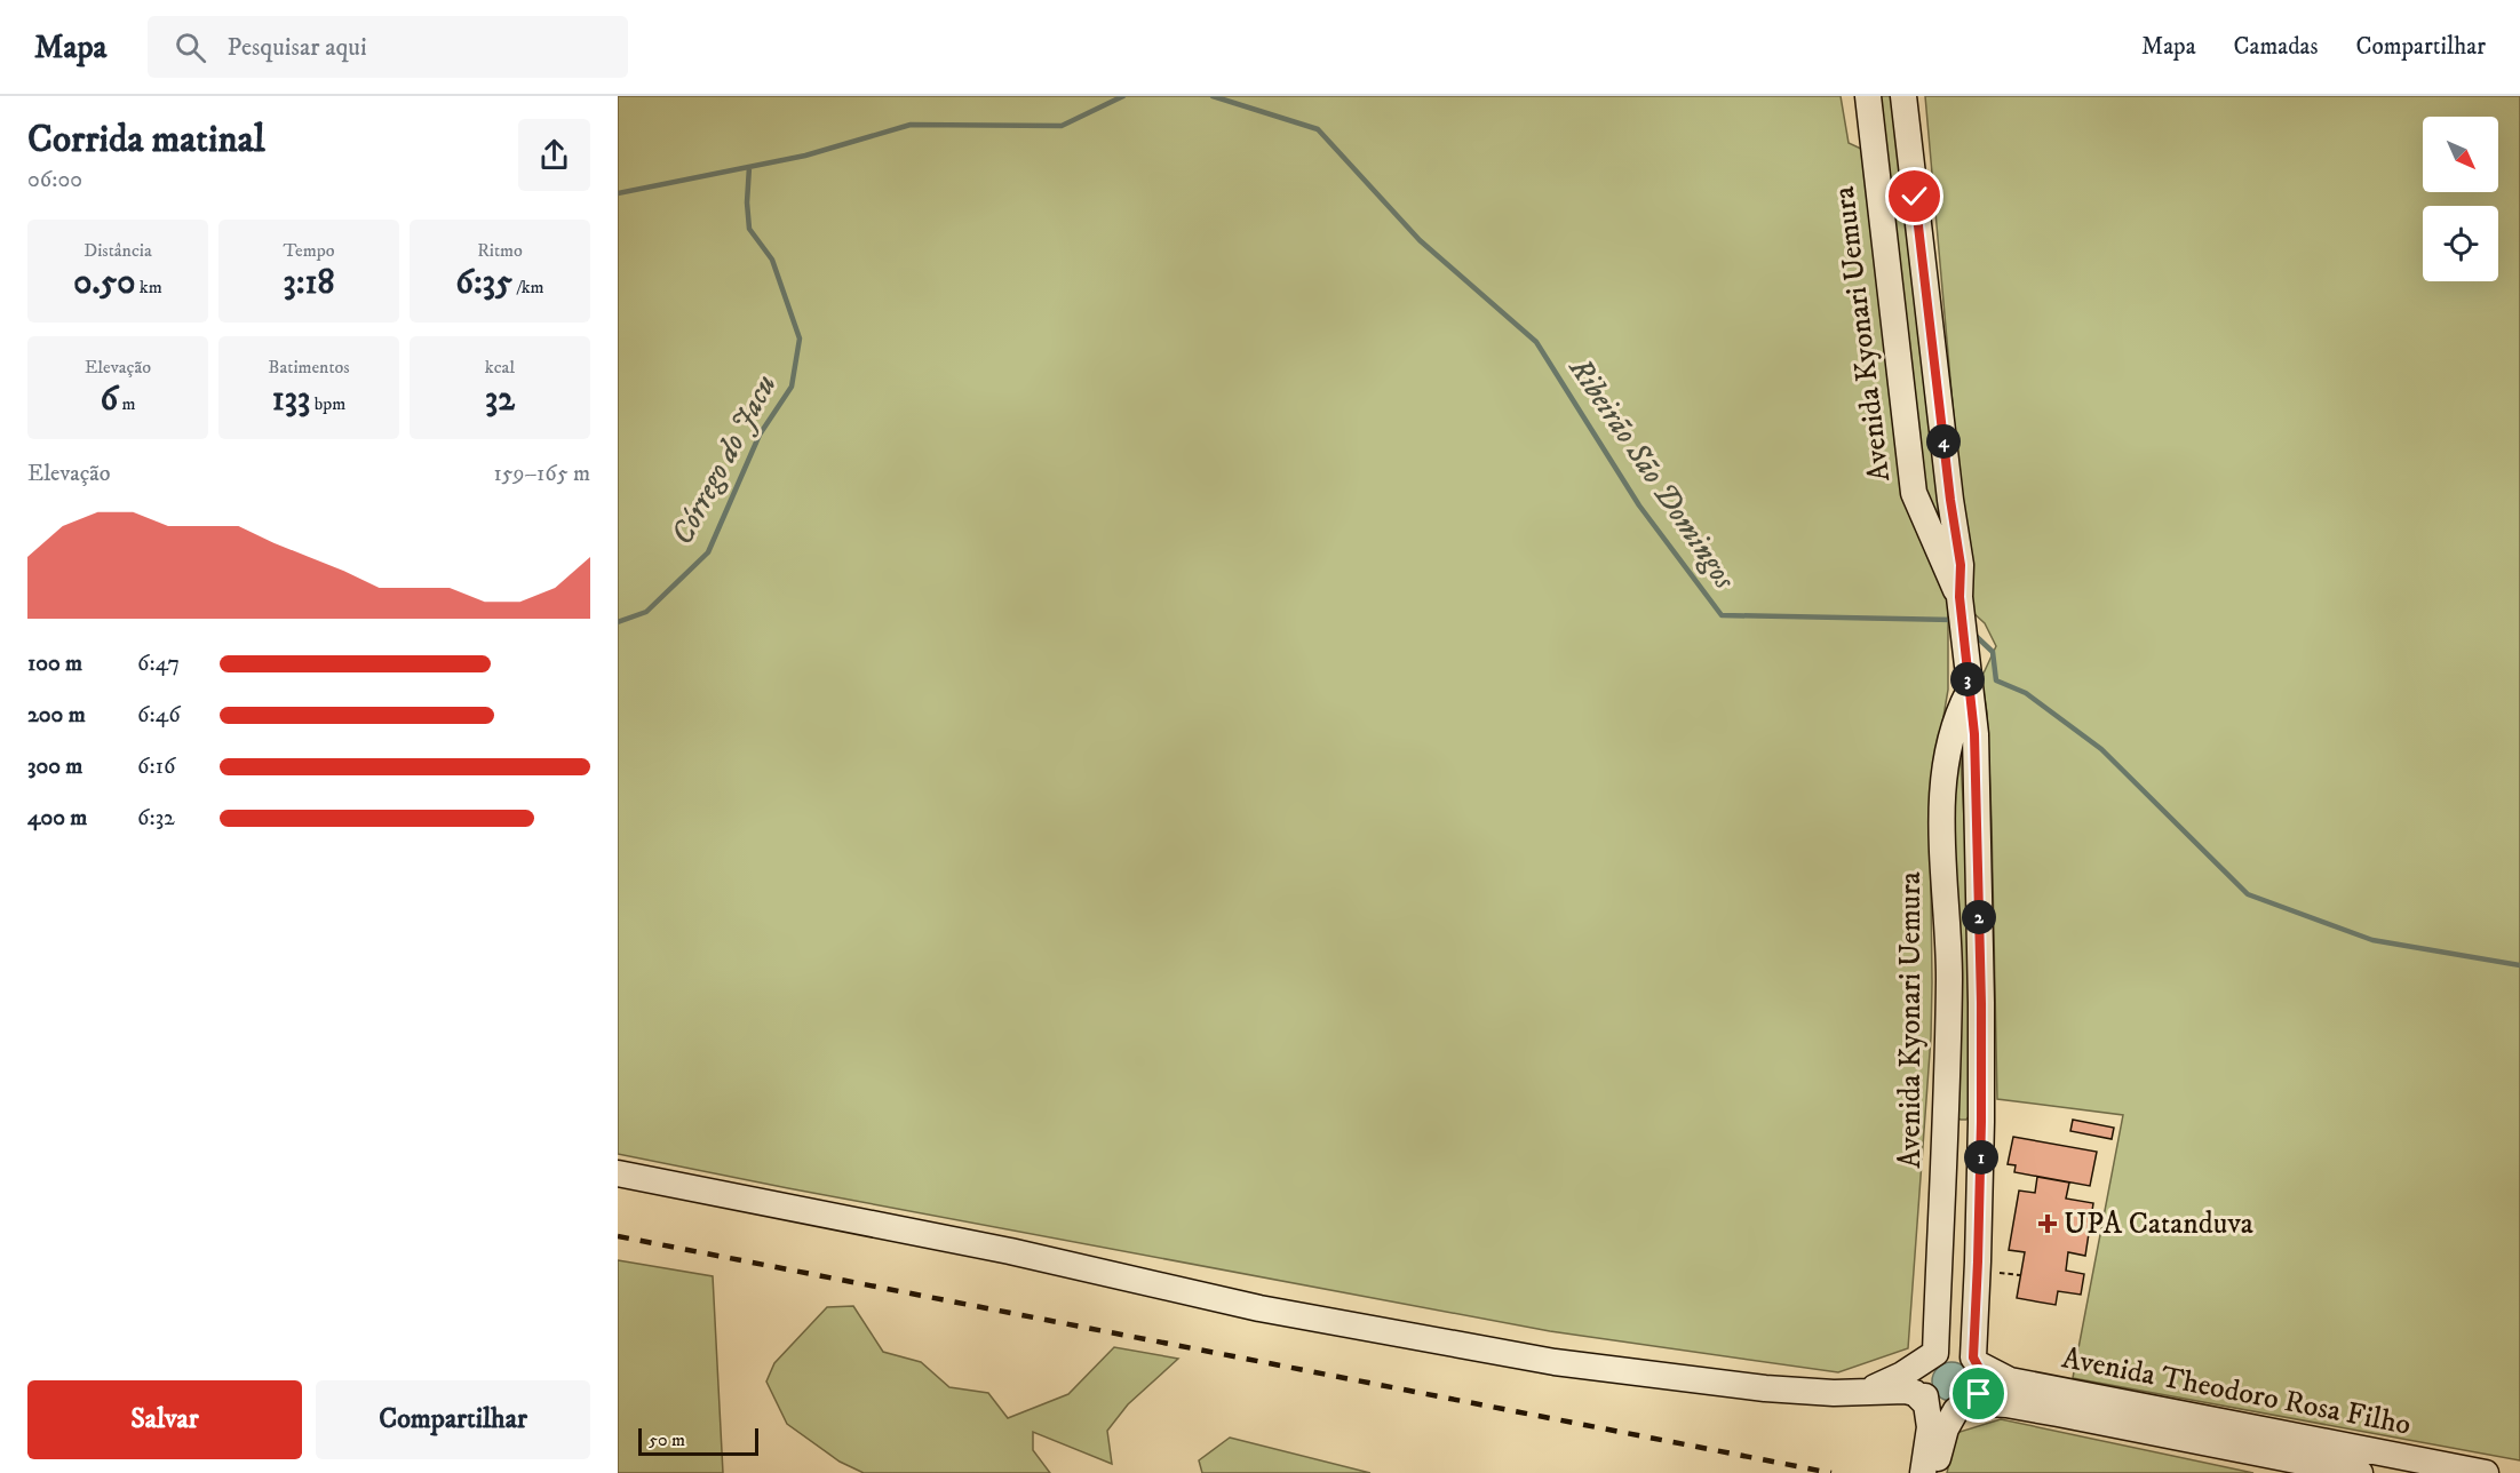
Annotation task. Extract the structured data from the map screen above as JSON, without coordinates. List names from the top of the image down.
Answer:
{
  "streets": {
    "street": ["Avenida Kyonari Uemura", "Avenida Theodoro Rosa Filho"]
  },
  "crossings": [
    ["Avenida Kyonari Uemura", "Avenida Theodoro Rosa Filho"]
  ],
  "water": ["Córrego do Jacu", "Ribeirão São Domingos"],
  "places": {
    "health": ["UPA Catanduva"]
  },
  "scale_bar": "50 m",
  "north": "bottom right",
  "page": {
    "header": "Mapa",
    "search": "Pesquisar aqui",
    "nav": ["Mapa", "Camadas", "Compartilhar"],
    "heading": ["Corrida matinal", "06:00"],
    "stats": [
      ["Distância", "0.50 km"],
      ["Tempo", "3:18"],
      ["Ritmo", "6:35 /km"],
      ["Elevação", "6 m"],
      ["Batimentos", "133 bpm"],
      ["kcal", "32"]
    ],
    "pins": [
      "4",
      "3",
      "2",
      "1"
    ],
    "chart": ["Elevação", "159–165 m"],
    "list": [
      {
        "name": "100 m",
        "note": "6:47"
      },
      {
        "name": "200 m",
        "note": "6:46"
      },
      {
        "name": "300 m",
        "note": "6:16"
      },
      {
        "name": "400 m",
        "note": "6:32"
      }
    ],
    "buttons": ["Salvar", "Compartilhar"],
    "scale": "50 m"
  }
}
